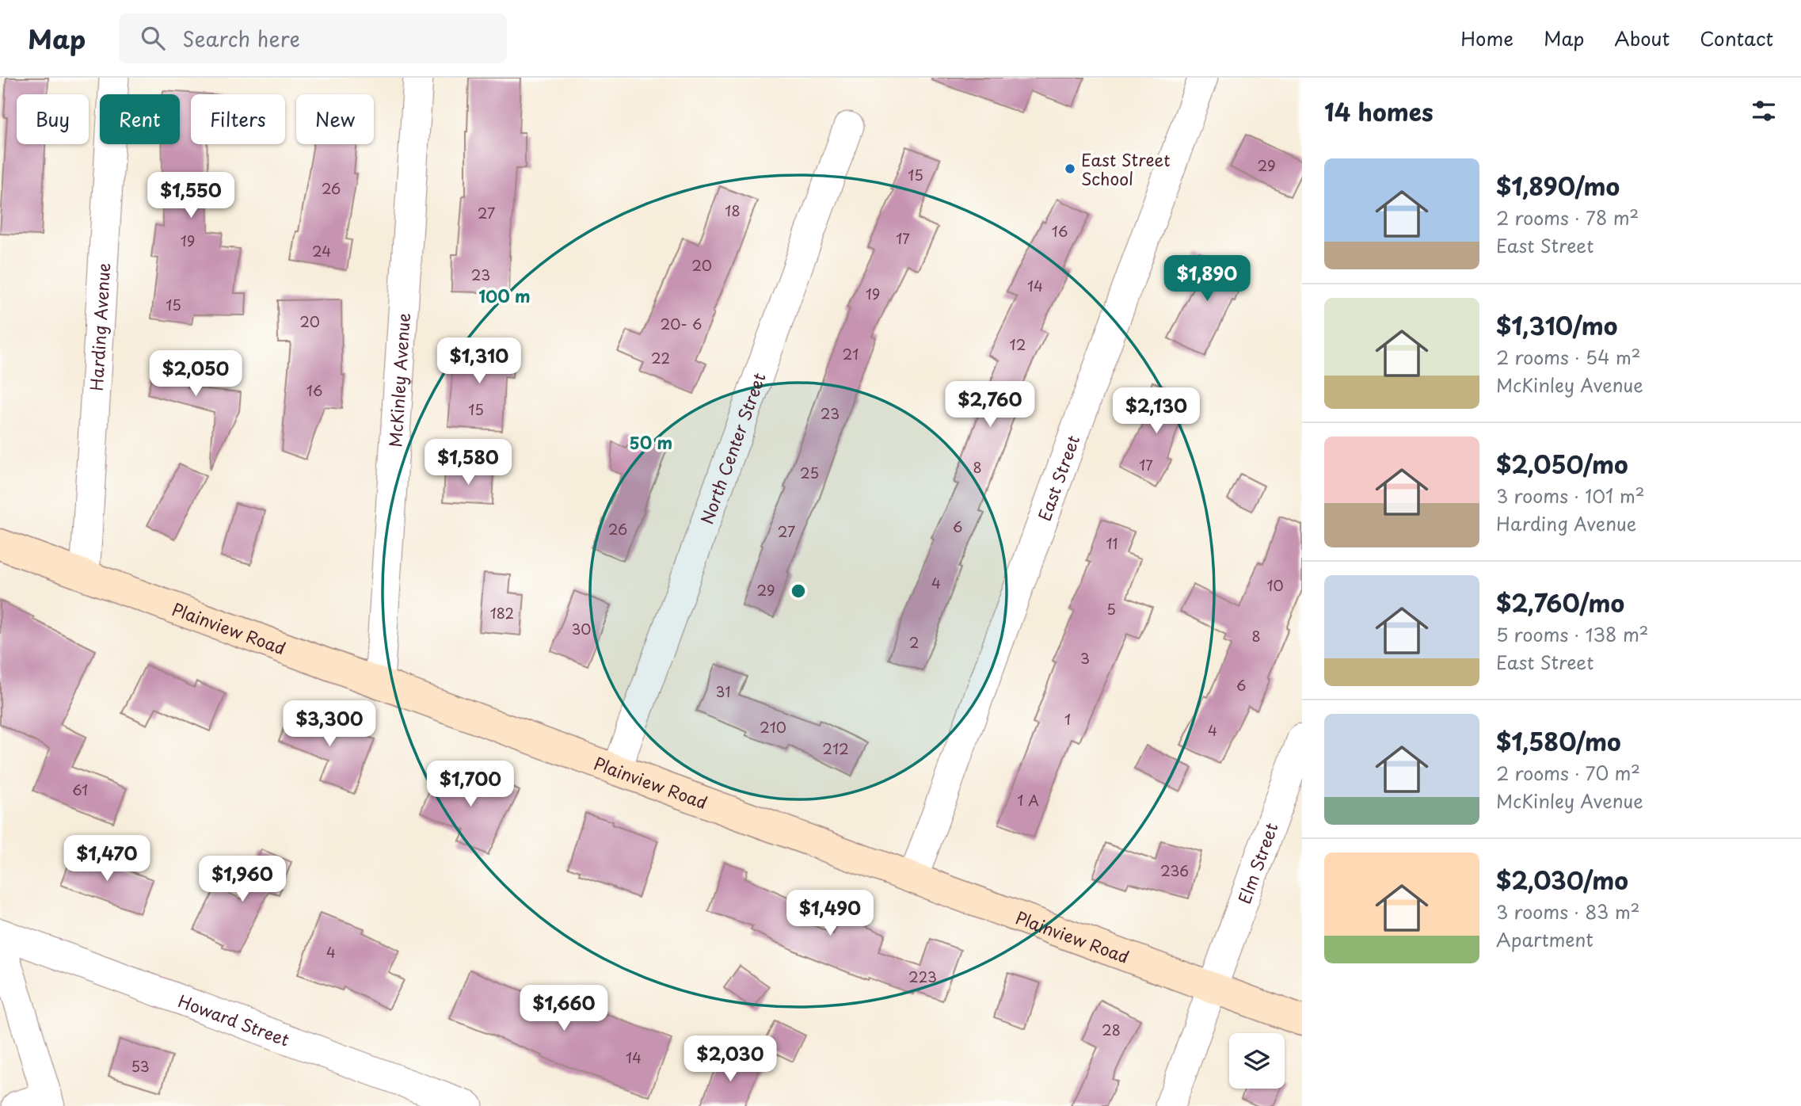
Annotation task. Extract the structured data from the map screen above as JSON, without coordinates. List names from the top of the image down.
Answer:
{
  "streets": {
    "main road": ["Plainview Road"],
    "street": [
      "Harding Avenue",
      "McKinley Avenue",
      "North Center Street",
      "East Street",
      "Elm Street",
      "Howard Street"
    ]
  },
  "crossings": [
    ["Harding Avenue", "Plainview Road"],
    ["McKinley Avenue", "Plainview Road"],
    ["North Center Street", "Plainview Road"],
    ["East Street", "Plainview Road"],
    ["Plainview Road", "Elm Street"]
  ],
  "places": ["East Street School"],
  "house_numbers": [
    "29",
    "15",
    "26",
    "18",
    "27",
    "16",
    "17",
    "19",
    "24",
    "20",
    "23",
    "14",
    "19",
    "15",
    "20",
    "20- 6",
    "12",
    "21",
    "22",
    "16",
    "15",
    "23",
    "17",
    "8",
    "25",
    "6",
    "26",
    "27",
    "11",
    "4",
    "10",
    "29",
    "5",
    "182",
    "30",
    "8",
    "2",
    "3",
    "6",
    "31",
    "1",
    "210",
    "4",
    "212",
    "61",
    "1 A",
    "236",
    "4",
    "223",
    "28",
    "14",
    "53"
  ],
  "page": {
    "header": "Map",
    "search": "Search here",
    "nav": [
      "Home",
      "Map",
      "About",
      "Contact"
    ],
    "heading": "14 homes",
    "chip": [
      "Buy",
      "Rent",
      "Filters",
      "New"
    ],
    "list": [
      {
        "name": "$1,890/mo",
        "note": "2 rooms · 78 m² · East Street"
      },
      {
        "name": "$1,310/mo",
        "note": "2 rooms · 54 m² · McKinley Avenue"
      },
      {
        "name": "$2,050/mo",
        "note": "3 rooms · 101 m² · Harding Avenue"
      },
      {
        "name": "$2,760/mo",
        "note": "5 rooms · 138 m² · East Street"
      },
      {
        "name": "$1,580/mo",
        "note": "2 rooms · 70 m² · McKinley Avenue"
      },
      {
        "name": "$2,030/mo",
        "note": "3 rooms · 83 m² · Apartment"
      }
    ],
    "price": [
      "$1,550",
      "$1,890",
      "$1,310",
      "$2,050",
      "$2,760",
      "$2,130",
      "$1,580",
      "$3,300",
      "$1,700",
      "$1,470",
      "$1,960",
      "$1,490",
      "$1,660",
      "$2,030"
    ]
  },
  "rings": ["100 m", "50 m"]
}
